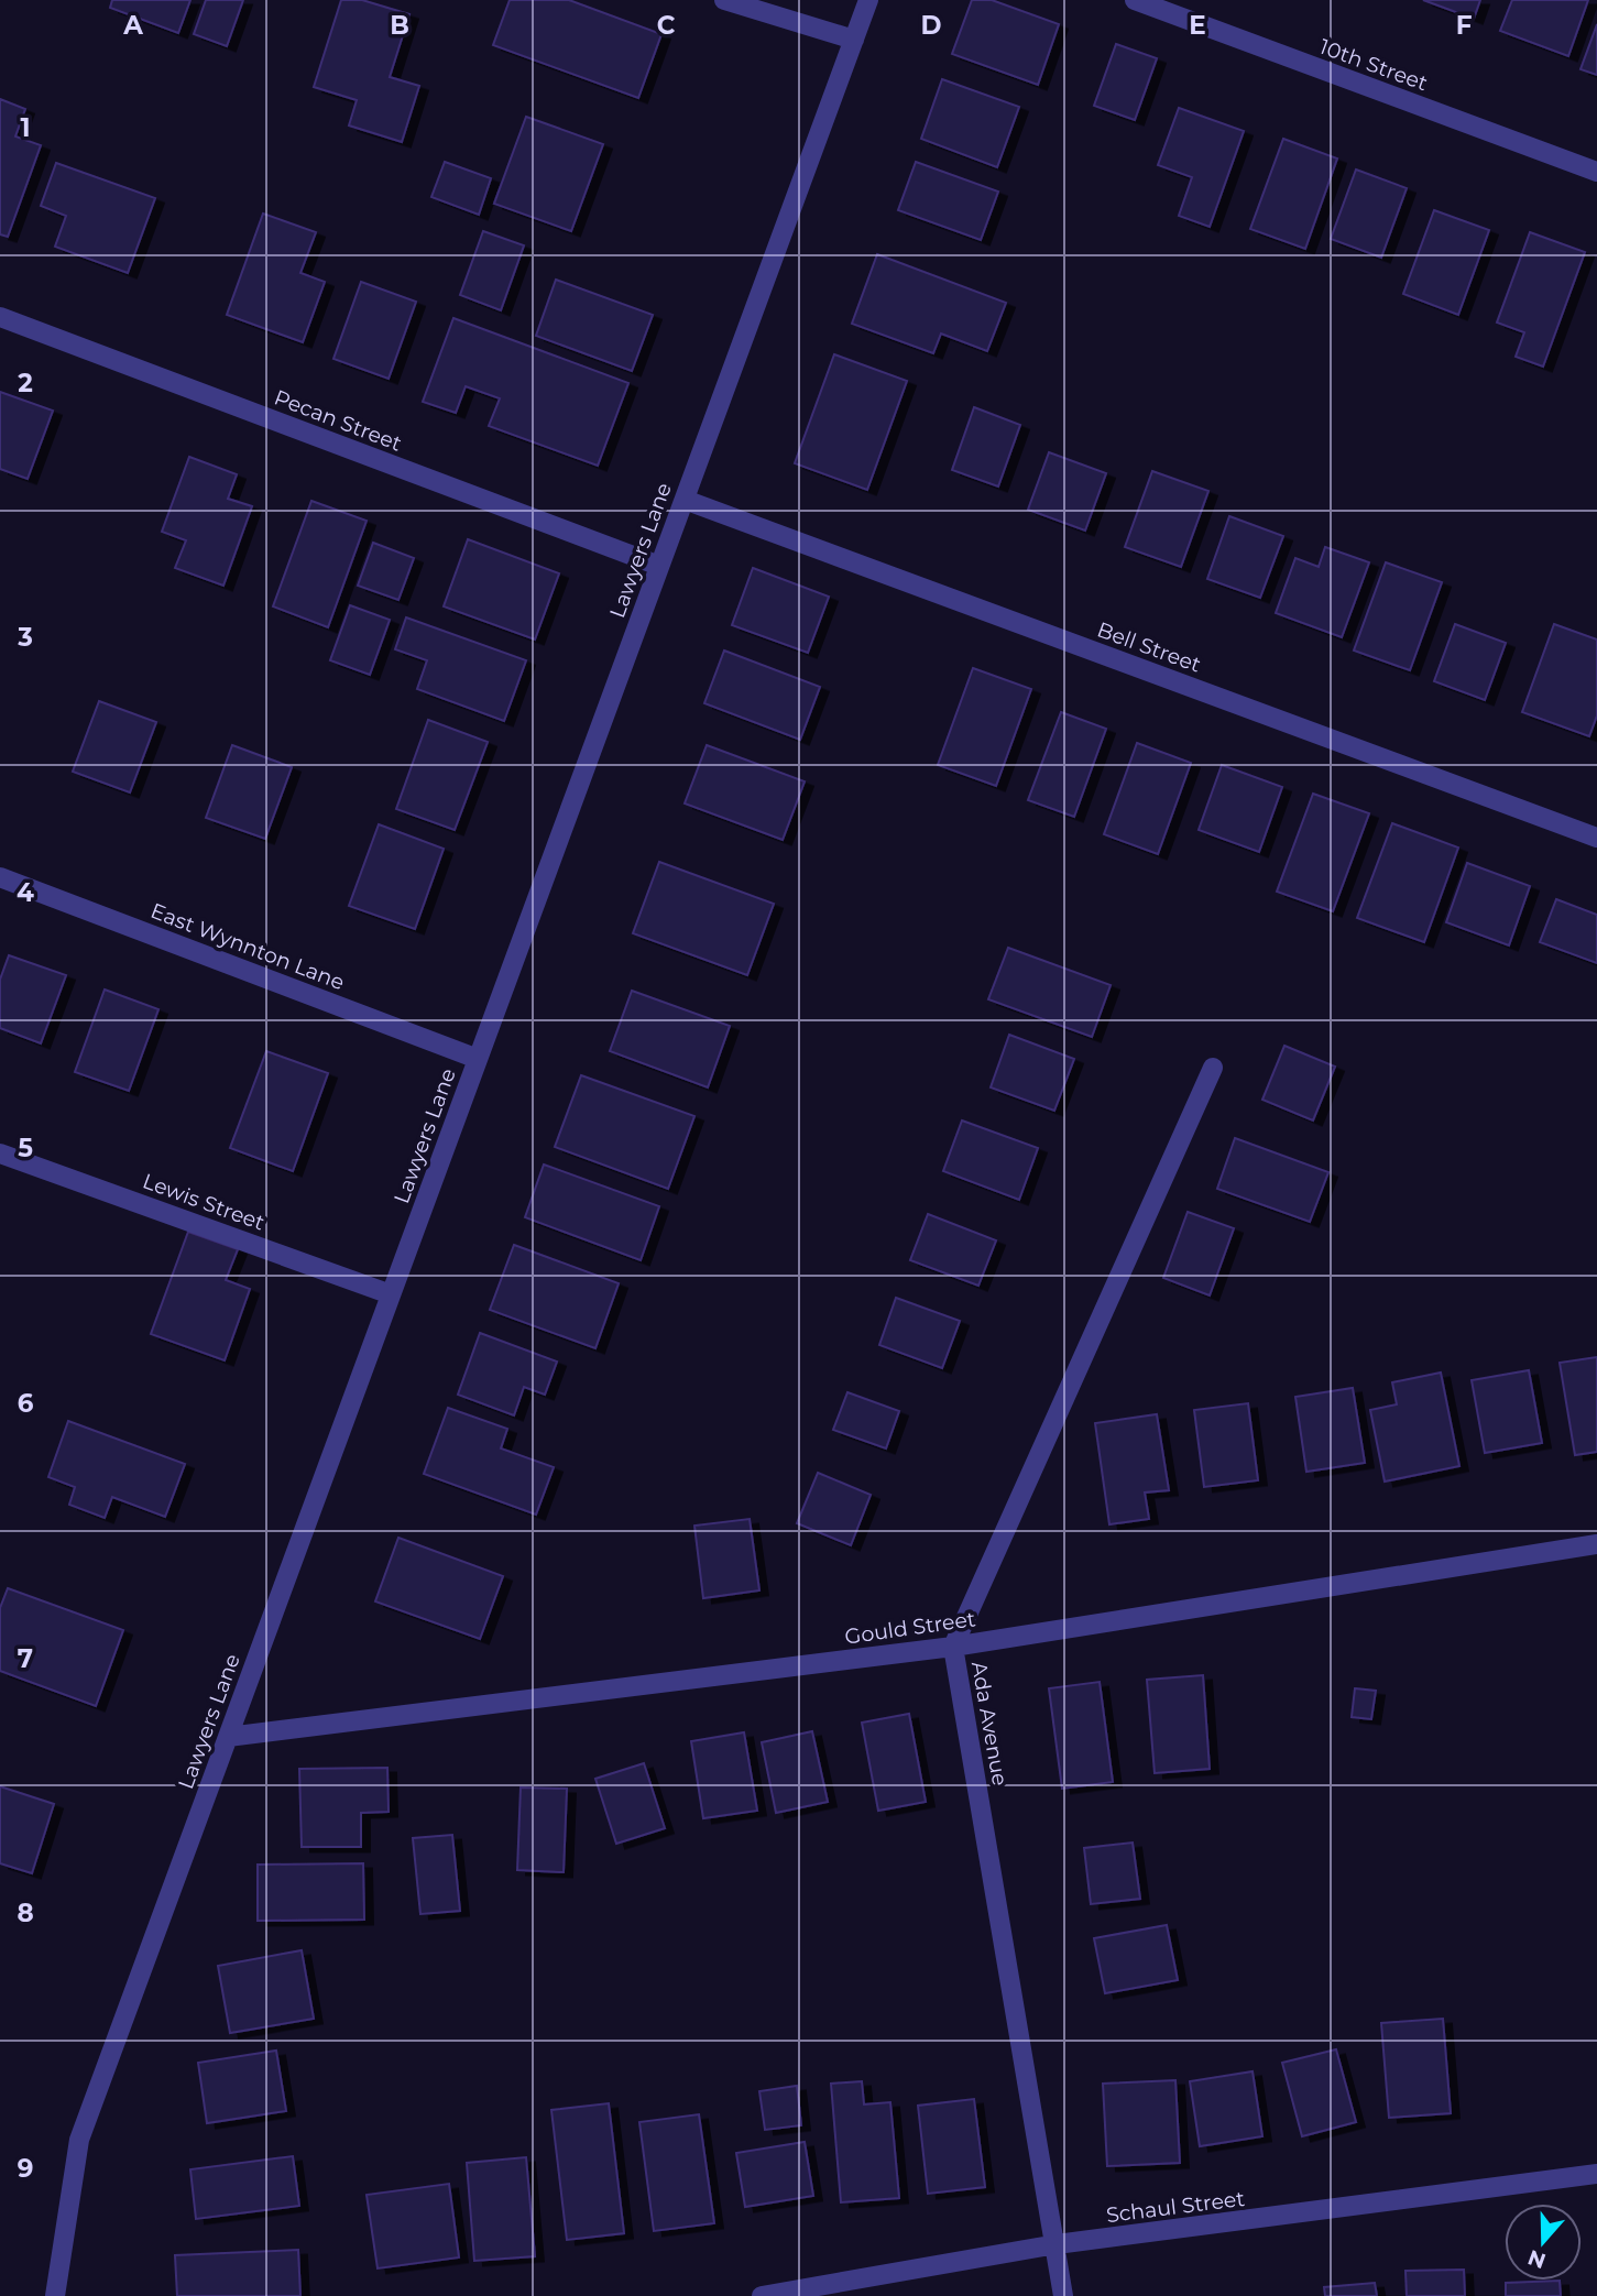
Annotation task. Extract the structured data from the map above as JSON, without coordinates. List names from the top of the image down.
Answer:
{
  "streets": {
    "street": [
      "10th Street",
      "Pecan Street",
      "Lawyers Lane",
      "Bell Street",
      "East Wynnton Lane",
      "Lewis Street",
      "Gould Street",
      "Ada Avenue",
      "Schaul Street"
    ]
  },
  "crossings": [
    ["Pecan Street", "Lawyers Lane"],
    ["Lawyers Lane", "Bell Street"],
    ["Lawyers Lane", "East Wynnton Lane"],
    ["Lawyers Lane", "Lewis Street"],
    ["Lawyers Lane", "Gould Street"],
    ["Gould Street", "Ada Avenue"],
    ["Ada Avenue", "Schaul Street"]
  ],
  "north": "bottom",
  "grid": {
    "columns": [
      "A",
      "B",
      "C",
      "D",
      "E",
      "F"
    ],
    "rows": [
      "1",
      "2",
      "3",
      "4",
      "5",
      "6",
      "7",
      "8",
      "9"
    ]
  }
}
